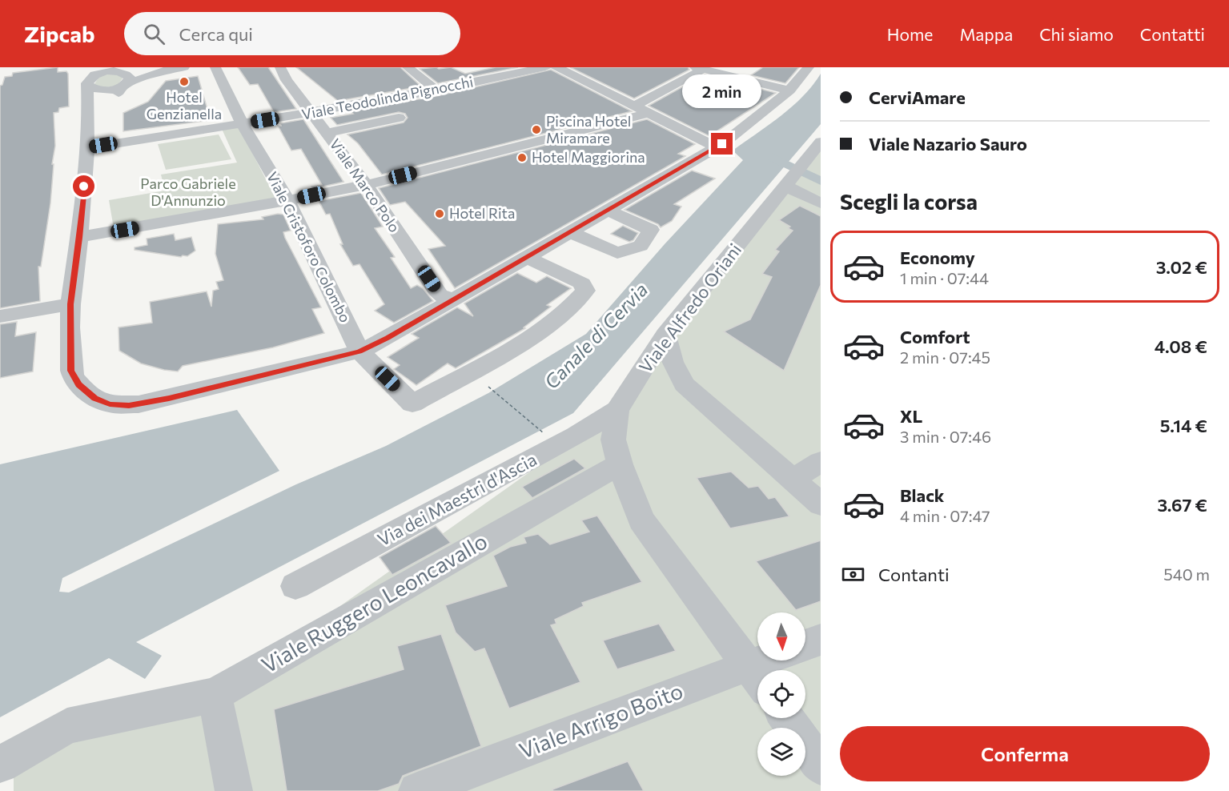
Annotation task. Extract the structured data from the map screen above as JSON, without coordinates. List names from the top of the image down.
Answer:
{
  "streets": {
    "street": [
      "Viale Teodolinda Pignocchi",
      "Viale Marco Polo",
      "Viale Cristoforo Colombo",
      "Viale Alfredo Oriani",
      "Via dei Maestri d'Ascia",
      "Viale Ruggero Leoncavallo",
      "Viale Arrigo Boito"
    ]
  },
  "crossings": [
    ["Viale Teodolinda Pignocchi", "Viale Marco Polo"],
    ["Viale Teodolinda Pignocchi", "Viale Cristoforo Colombo"],
    ["Viale Alfredo Oriani", "Via dei Maestri d'Ascia"],
    ["Viale Alfredo Oriani", "Viale Ruggero Leoncavallo"],
    ["Viale Alfredo Oriani", "Viale Arrigo Boito"]
  ],
  "water": ["Canale di Cervia"],
  "parks": ["Parco Gabriele D'Annunzio"],
  "places": [
    "Hotel Genzianella",
    "Piscina Hotel Miramare",
    "Hotel Maggiorina",
    "Hotel Rita"
  ],
  "north": "bottom",
  "page": {
    "header": "Zipcab",
    "search": "Cerca qui",
    "nav": [
      "Home",
      "Mappa",
      "Chi siamo",
      "Contatti"
    ],
    "banner": ["CerviAmare", "Viale Nazario Sauro"],
    "bubble": "2 min",
    "heading": "Scegli la corsa",
    "list": [
      {
        "name": "Economy",
        "note": "1 min · 07:44",
        "value": "3.02 €"
      },
      {
        "name": "Comfort",
        "note": "2 min · 07:45",
        "value": "4.08 €"
      },
      {
        "name": "XL",
        "note": "3 min · 07:46",
        "value": "5.14 €"
      },
      {
        "name": "Black",
        "note": "4 min · 07:47",
        "value": "3.67 €"
      }
    ],
    "pay": ["Contanti", "540 m"],
    "buttons": "Conferma"
  }
}
